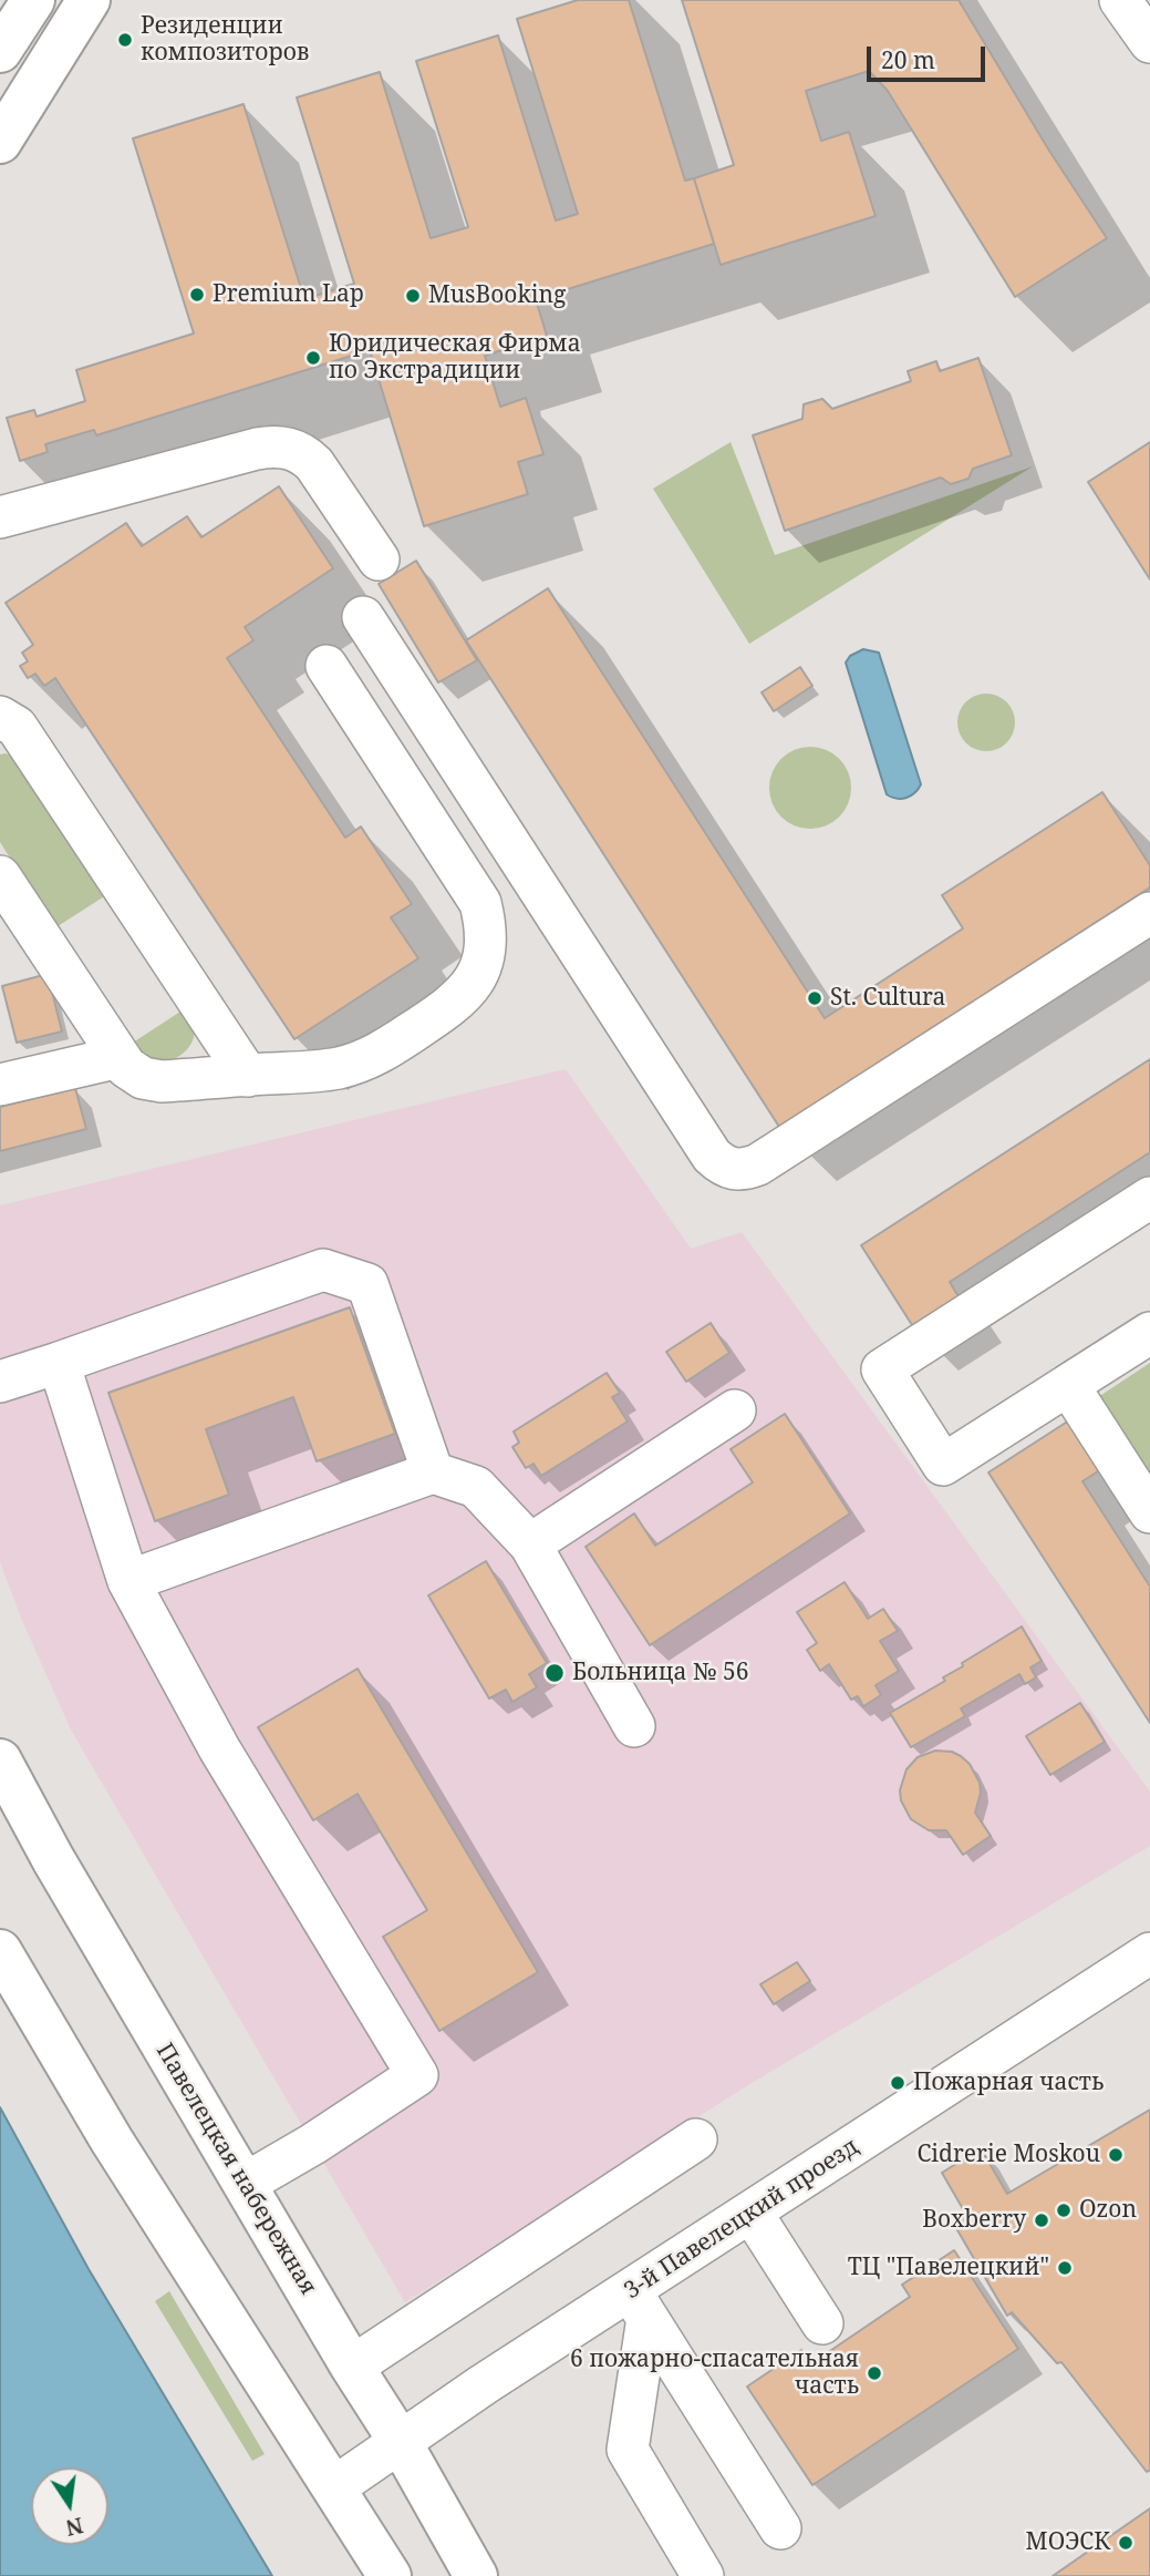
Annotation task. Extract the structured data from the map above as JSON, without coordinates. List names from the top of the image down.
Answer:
{
  "streets": {
    "main road": ["Павелецкая набережная"],
    "street": ["3-й Павелецкий проезд"]
  },
  "crossings": [
    ["Павелецкая набережная", "3-й Павелецкий проезд"]
  ],
  "places": [
    "Резиденции композиторов",
    "Premium Lap",
    "MusBooking",
    "Юридическая Фирма по Экстрадиции",
    "St. Cultura",
    "Больница № 56",
    "Пожарная часть",
    "Cidrerie Moskou",
    "Ozon",
    "Boxberry",
    "ТЦ \"Павелецкий\"",
    "6 пожарно-спасательная часть",
    "МОЭСК"
  ],
  "scale_bar": "20 m",
  "north": "bottom"
}
